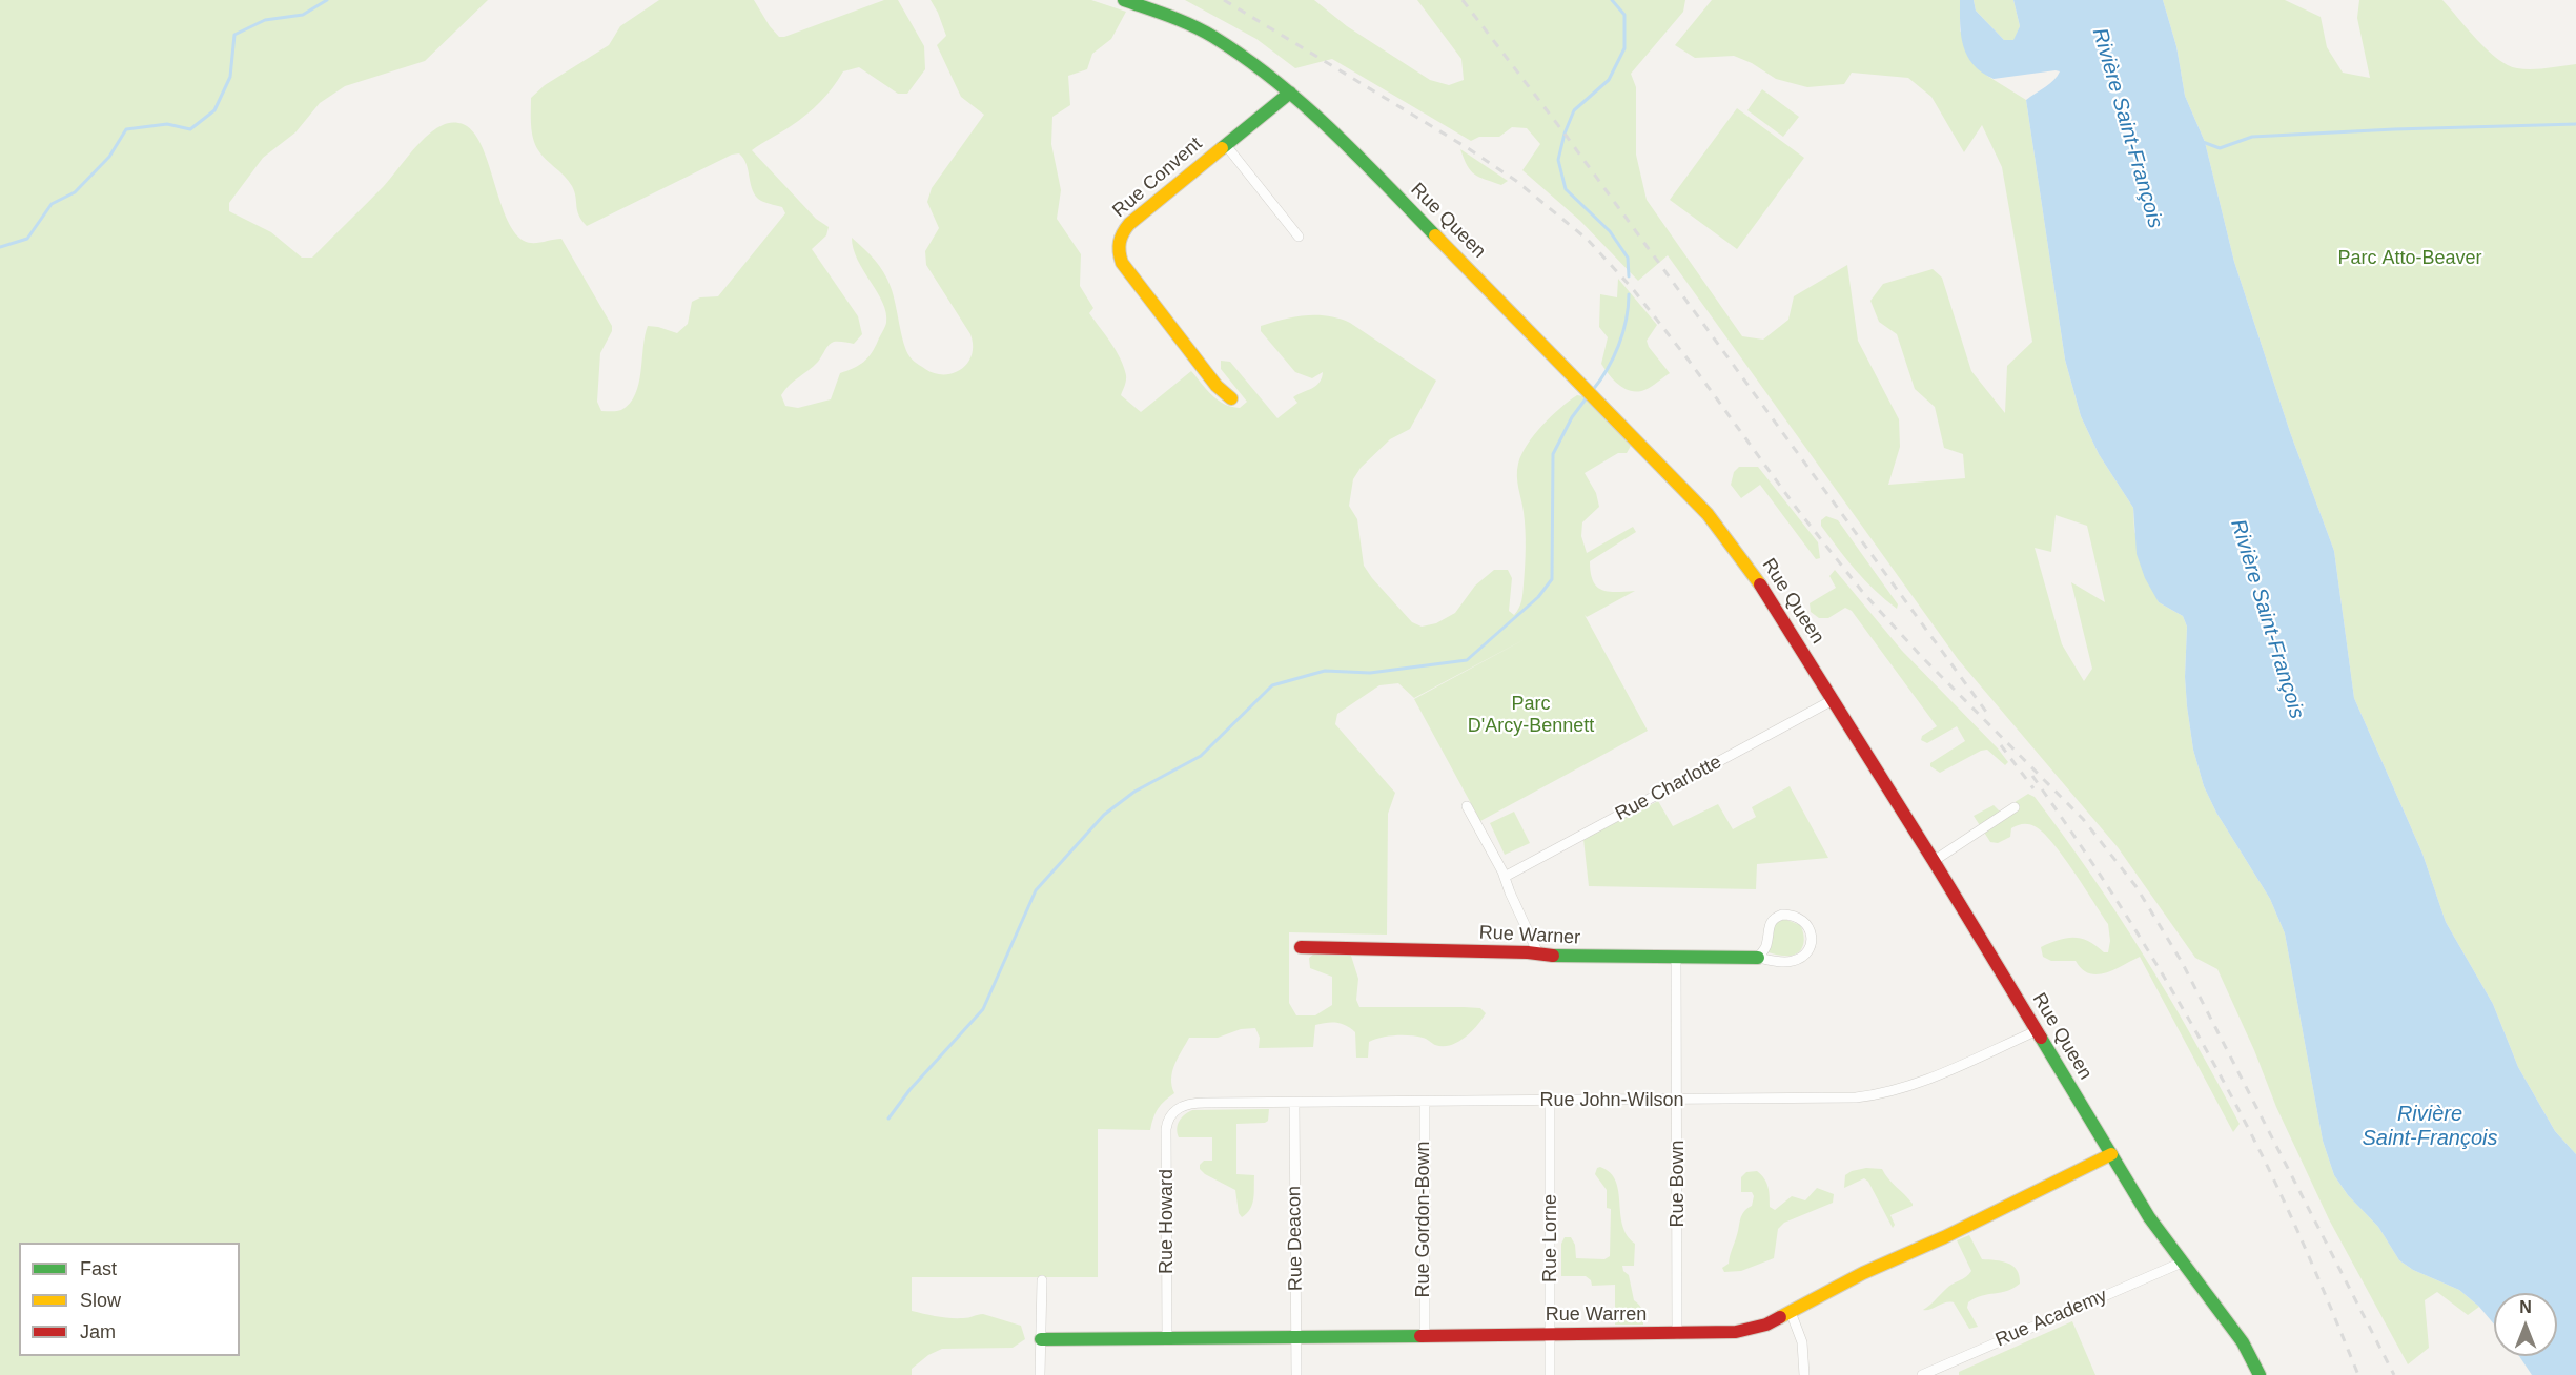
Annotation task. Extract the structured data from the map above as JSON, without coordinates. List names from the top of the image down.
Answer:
{
  "streets": {
    "street": [
      "Rue Convent",
      "Rue Queen",
      "Rue Charlotte",
      "Rue Warner",
      "Rue John-Wilson",
      "Rue Bown",
      "Rue Gordon-Bown",
      "Rue Howard",
      "Rue Deacon",
      "Rue Lorne",
      "Rue Warren",
      "Rue Academy"
    ]
  },
  "crossings": [
    ["Rue Convent", "Rue Queen"],
    ["Rue Queen", "Rue Charlotte"],
    ["Rue Queen", "Rue John-Wilson"],
    ["Rue Queen", "Rue Warren"],
    ["Rue Queen", "Rue Academy"],
    ["Rue Warner", "Rue Bown"],
    ["Rue John-Wilson", "Rue Bown"],
    ["Rue John-Wilson", "Rue Gordon-Bown"],
    ["Rue John-Wilson", "Rue Howard"],
    ["Rue John-Wilson", "Rue Deacon"],
    ["Rue John-Wilson", "Rue Lorne"],
    ["Rue Bown", "Rue Warren"],
    ["Rue Gordon-Bown", "Rue Warren"],
    ["Rue Howard", "Rue Warren"],
    ["Rue Deacon", "Rue Warren"],
    ["Rue Lorne", "Rue Warren"]
  ],
  "water": ["Rivière Saint-François"],
  "parks": ["Parc Atto-Beaver", "Parc D'Arcy-Bennett"],
  "legend": ["Fast", "Slow", "Jam"],
  "north": "top"
}
